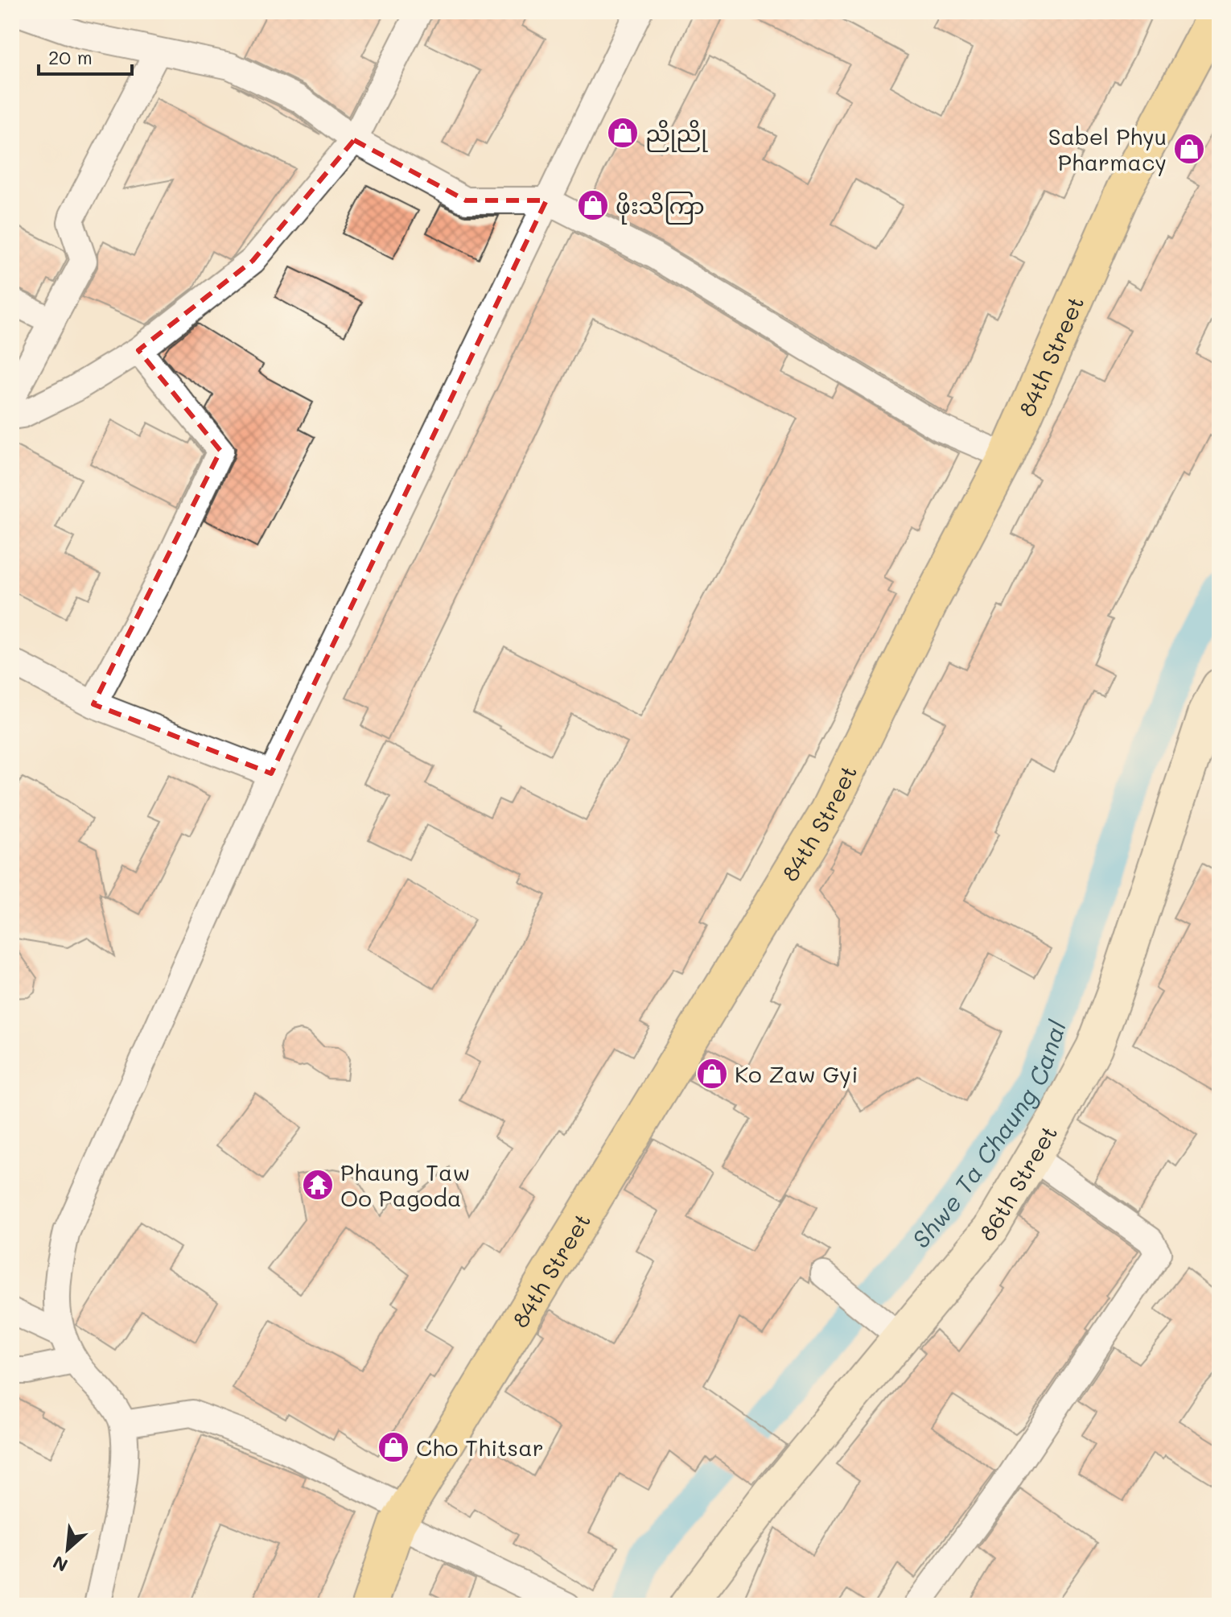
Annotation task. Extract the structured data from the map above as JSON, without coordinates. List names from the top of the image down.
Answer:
{
  "streets": {
    "main road": ["84th Street", "86th Street"]
  },
  "water": ["Shwe Ta Chaung Canal"],
  "places": {
    "shop": [
      "ညိုညို",
      "Sabel Phyu Pharmacy",
      "ဖိုးသိကြာ",
      "Ko Zaw Gyi",
      "Cho Thitsar"
    ],
    "temple": ["Phaung Taw Oo Pagoda"]
  },
  "scale_bar": "20 m",
  "north": "bottom left"
}
